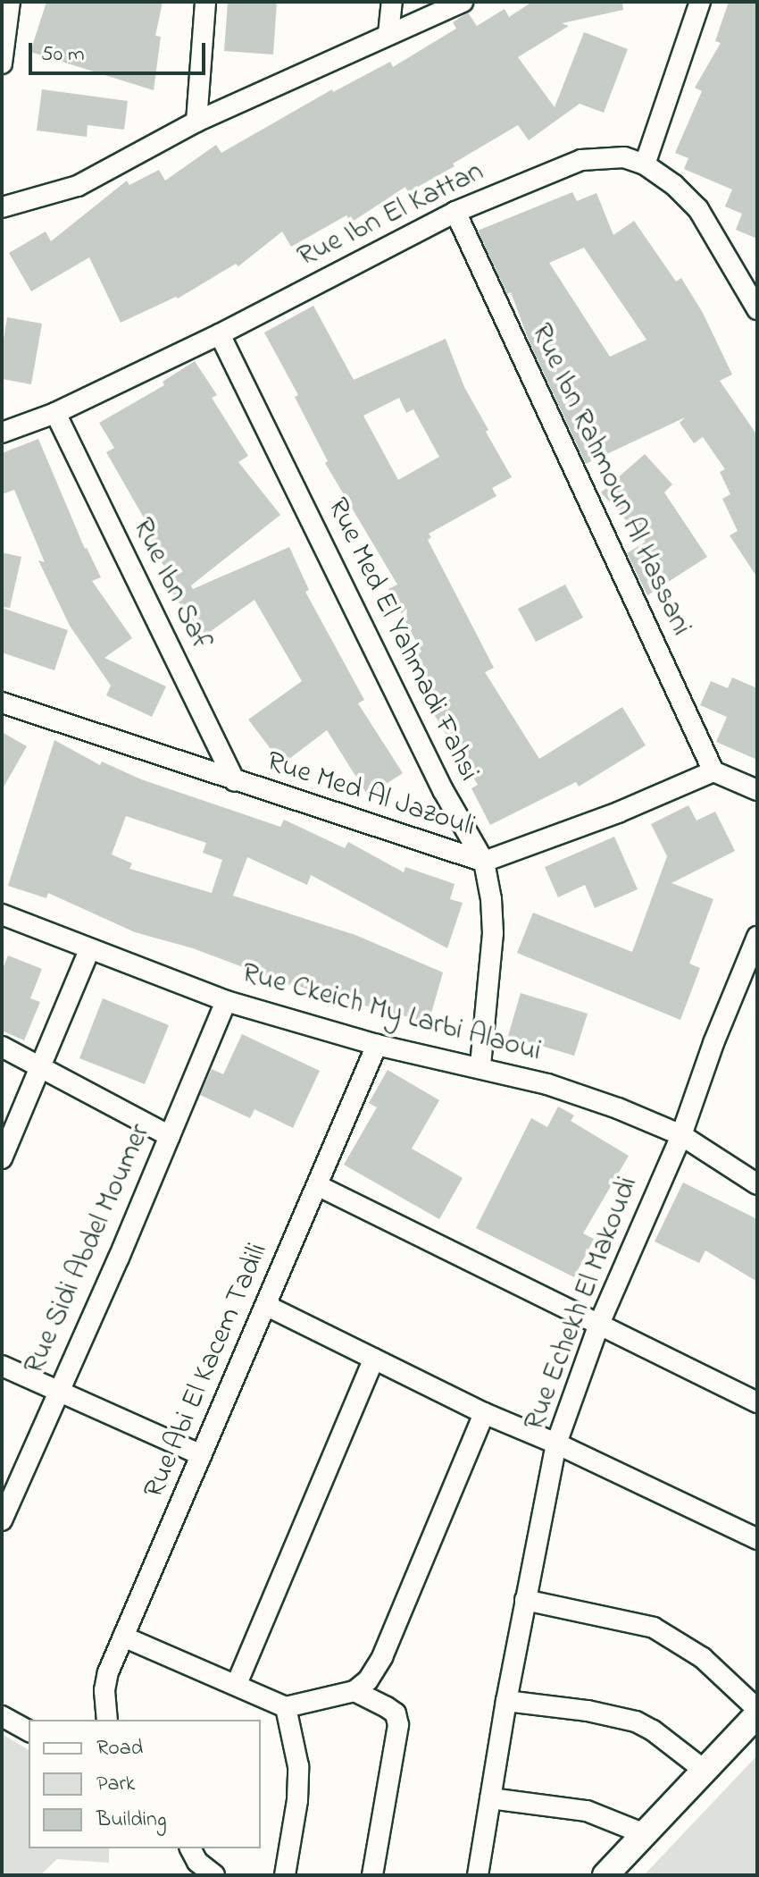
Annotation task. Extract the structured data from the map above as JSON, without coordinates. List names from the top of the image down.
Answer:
{
  "streets": {
    "street": [
      "Rue Ibn El Kattan",
      "Rue Ibn Rahmoun Al Hassani",
      "Rue Ibn Saf",
      "Rue Med El Yahmadi Fahsi",
      "Rue Med Al Jazouli",
      "Rue Ckeich My Larbi Alaoui",
      "Rue Sidi Abdel Moumer",
      "Rue Echekh El Makoudi",
      "Rue Abi El Kacem Tadili"
    ]
  },
  "crossings": [
    ["Rue Ibn El Kattan", "Rue Ibn Rahmoun Al Hassani"],
    ["Rue Ibn El Kattan", "Rue Ibn Saf"],
    ["Rue Ibn El Kattan", "Rue Med El Yahmadi Fahsi"],
    ["Rue Ibn Rahmoun Al Hassani", "Rue Med Al Jazouli"],
    ["Rue Ibn Saf", "Rue Med Al Jazouli"],
    ["Rue Med El Yahmadi Fahsi", "Rue Med Al Jazouli"],
    ["Rue Med El Yahmadi Fahsi", "Rue Ckeich My Larbi Alaoui"],
    ["Rue Ckeich My Larbi Alaoui", "Rue Sidi Abdel Moumer"],
    ["Rue Ckeich My Larbi Alaoui", "Rue Echekh El Makoudi"],
    ["Rue Ckeich My Larbi Alaoui", "Rue Abi El Kacem Tadili"]
  ],
  "legend": ["Road", "Park", "Building"],
  "scale_bar": "50 m"
}
